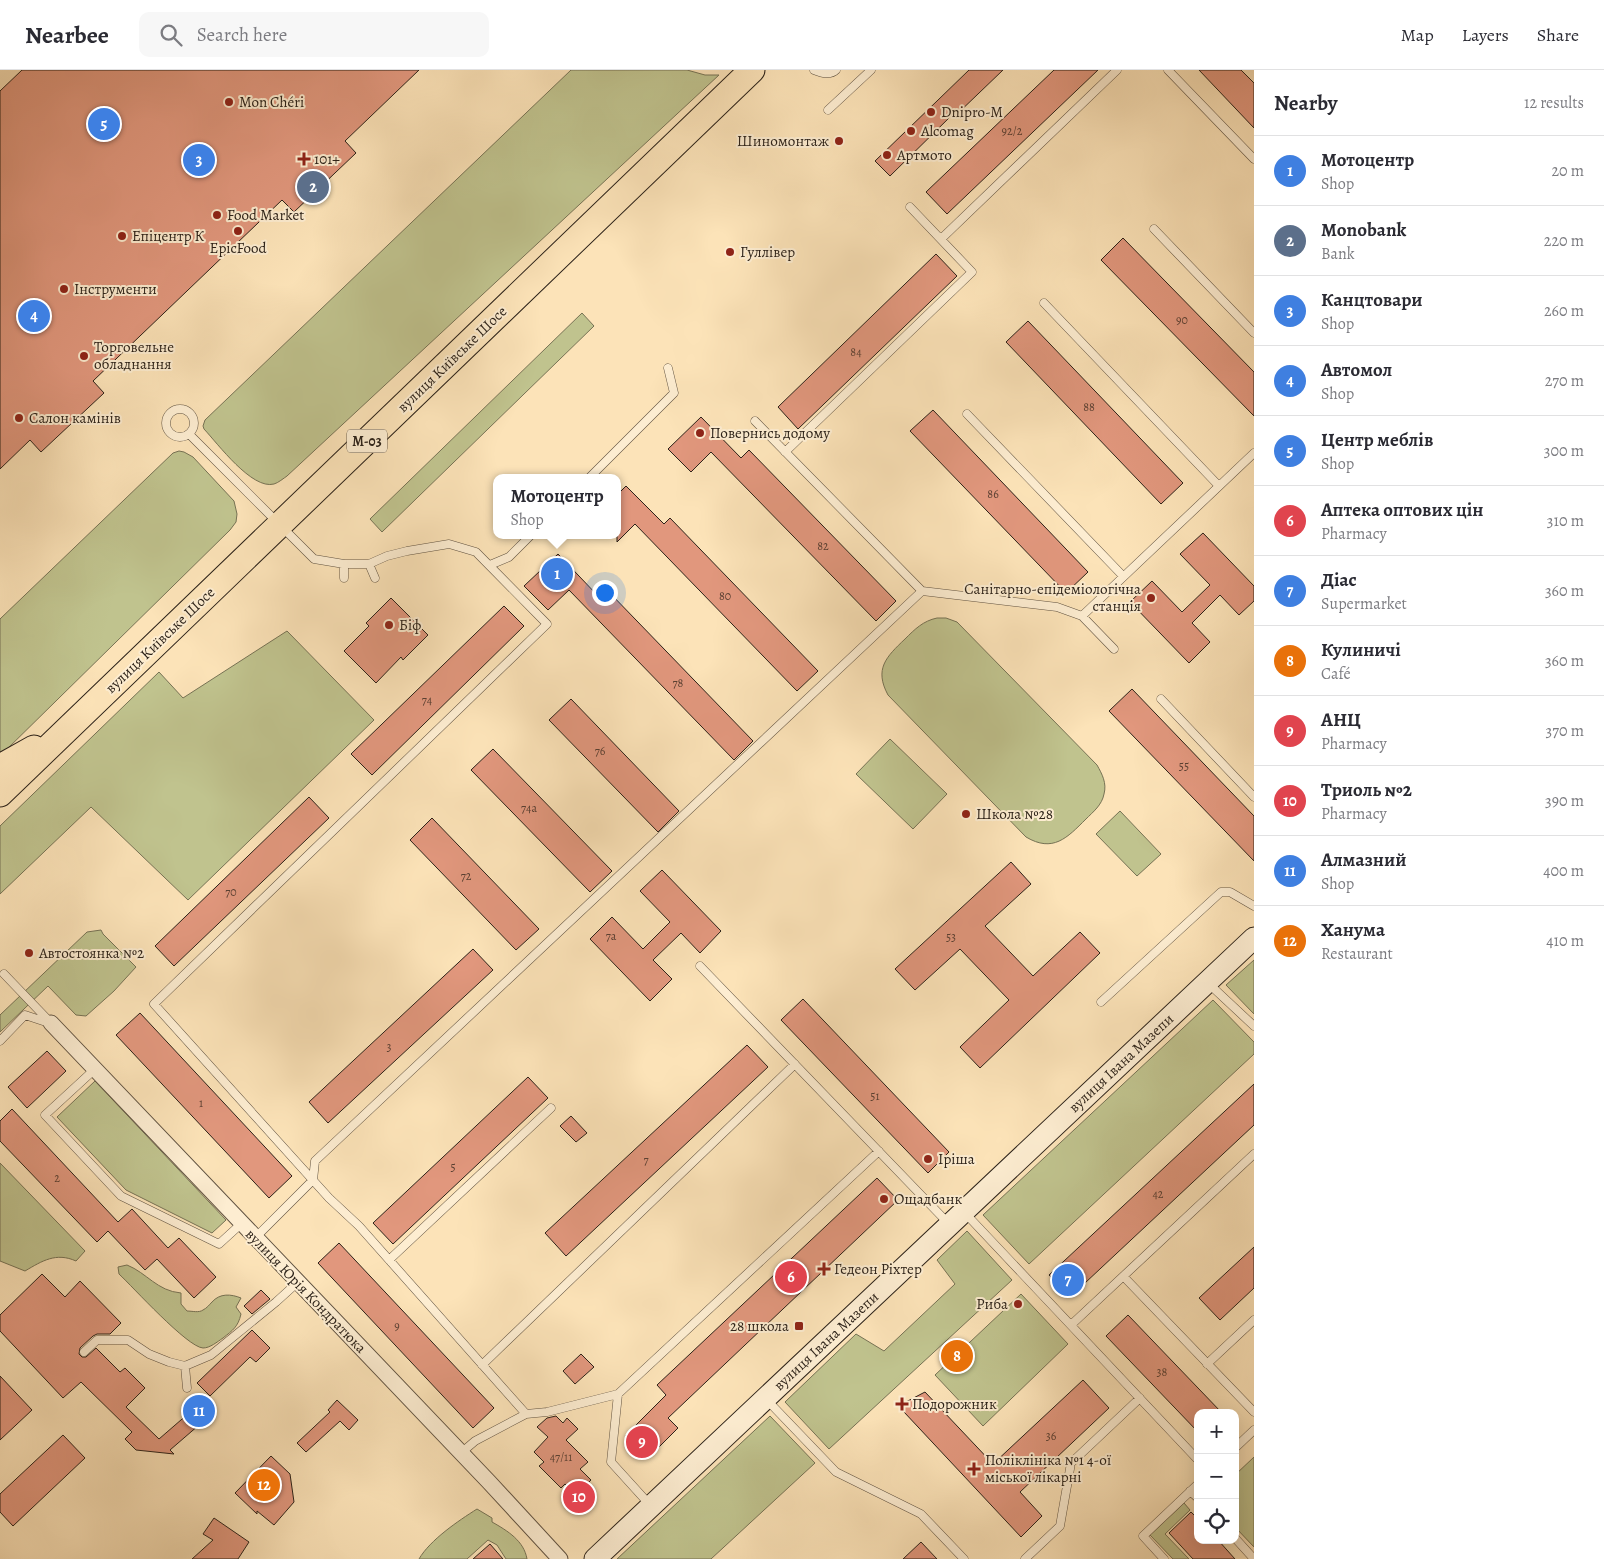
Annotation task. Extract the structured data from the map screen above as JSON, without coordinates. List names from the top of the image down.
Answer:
{
  "streets": {
    "highway": ["вулиця Київське Шосе", "М-03"],
    "main road": ["вулиця Івана Мазепи"],
    "street": ["вулиця Юрія Кондратюка"]
  },
  "places": {
    "other": [
      "Mon Chéri",
      "Dnipro-M",
      "Alcomag",
      "Шиномонтаж",
      "Артмото",
      "Food Market",
      "EpicFood",
      "Епіцентр К",
      "Гуллівер",
      "Інструменти",
      "Торговельне обладнання",
      "Салон камінів",
      "Повернись додому",
      "Санітарно-епідеміологічна станція",
      "Біф",
      "Школа №28",
      "Автостоянка №2",
      "Іріша",
      "Ощадбанк",
      "Риба"
    ],
    "health": [
      "101+",
      "Гедеон Ріхтер",
      "Подорожник",
      "Поліклініка №1 4-ої міської лікарні"
    ],
    "transit": ["28 школа"]
  },
  "house_numbers": [
    "92/2",
    "90",
    "84",
    "88",
    "86",
    "82",
    "80",
    "78",
    "74",
    "76",
    "55",
    "74а",
    "72",
    "70",
    "7а",
    "53",
    "3",
    "51",
    "1",
    "7",
    "5",
    "2",
    "42",
    "9",
    "38",
    "36",
    "47/11"
  ],
  "page": {
    "header": "Nearbee",
    "search": "Search here",
    "nav": ["Map", "Layers", "Share"],
    "heading": ["Nearby", "12 results"],
    "pins": [
      "5",
      "3",
      "2",
      "4",
      "1",
      "6",
      "7",
      "8",
      "11",
      "9",
      "12",
      "10"
    ],
    "list": [
      {
        "mark": "1",
        "name": "Мотоцентр",
        "note": "Shop",
        "value": "20 m"
      },
      {
        "mark": "2",
        "name": "Monobank",
        "note": "Bank",
        "value": "220 m"
      },
      {
        "mark": "3",
        "name": "Канцтовари",
        "note": "Shop",
        "value": "260 m"
      },
      {
        "mark": "4",
        "name": "Автомол",
        "note": "Shop",
        "value": "270 m"
      },
      {
        "mark": "5",
        "name": "Центр меблів",
        "note": "Shop",
        "value": "300 m"
      },
      {
        "mark": "6",
        "name": "Аптека оптових цін",
        "note": "Pharmacy",
        "value": "310 m"
      },
      {
        "mark": "7",
        "name": "Діас",
        "note": "Supermarket",
        "value": "360 m"
      },
      {
        "mark": "8",
        "name": "Кулиничі",
        "note": "Café",
        "value": "360 m"
      },
      {
        "mark": "9",
        "name": "АНЦ",
        "note": "Pharmacy",
        "value": "370 m"
      },
      {
        "mark": "10",
        "name": "Триоль №2",
        "note": "Pharmacy",
        "value": "390 m"
      },
      {
        "mark": "11",
        "name": "Алмазний",
        "note": "Shop",
        "value": "400 m"
      },
      {
        "mark": "12",
        "name": "Ханума",
        "note": "Restaurant",
        "value": "410 m"
      }
    ],
    "popup": ["Мотоцентр", "Shop"],
    "map_buttons": ["+", "−"]
  }
}
